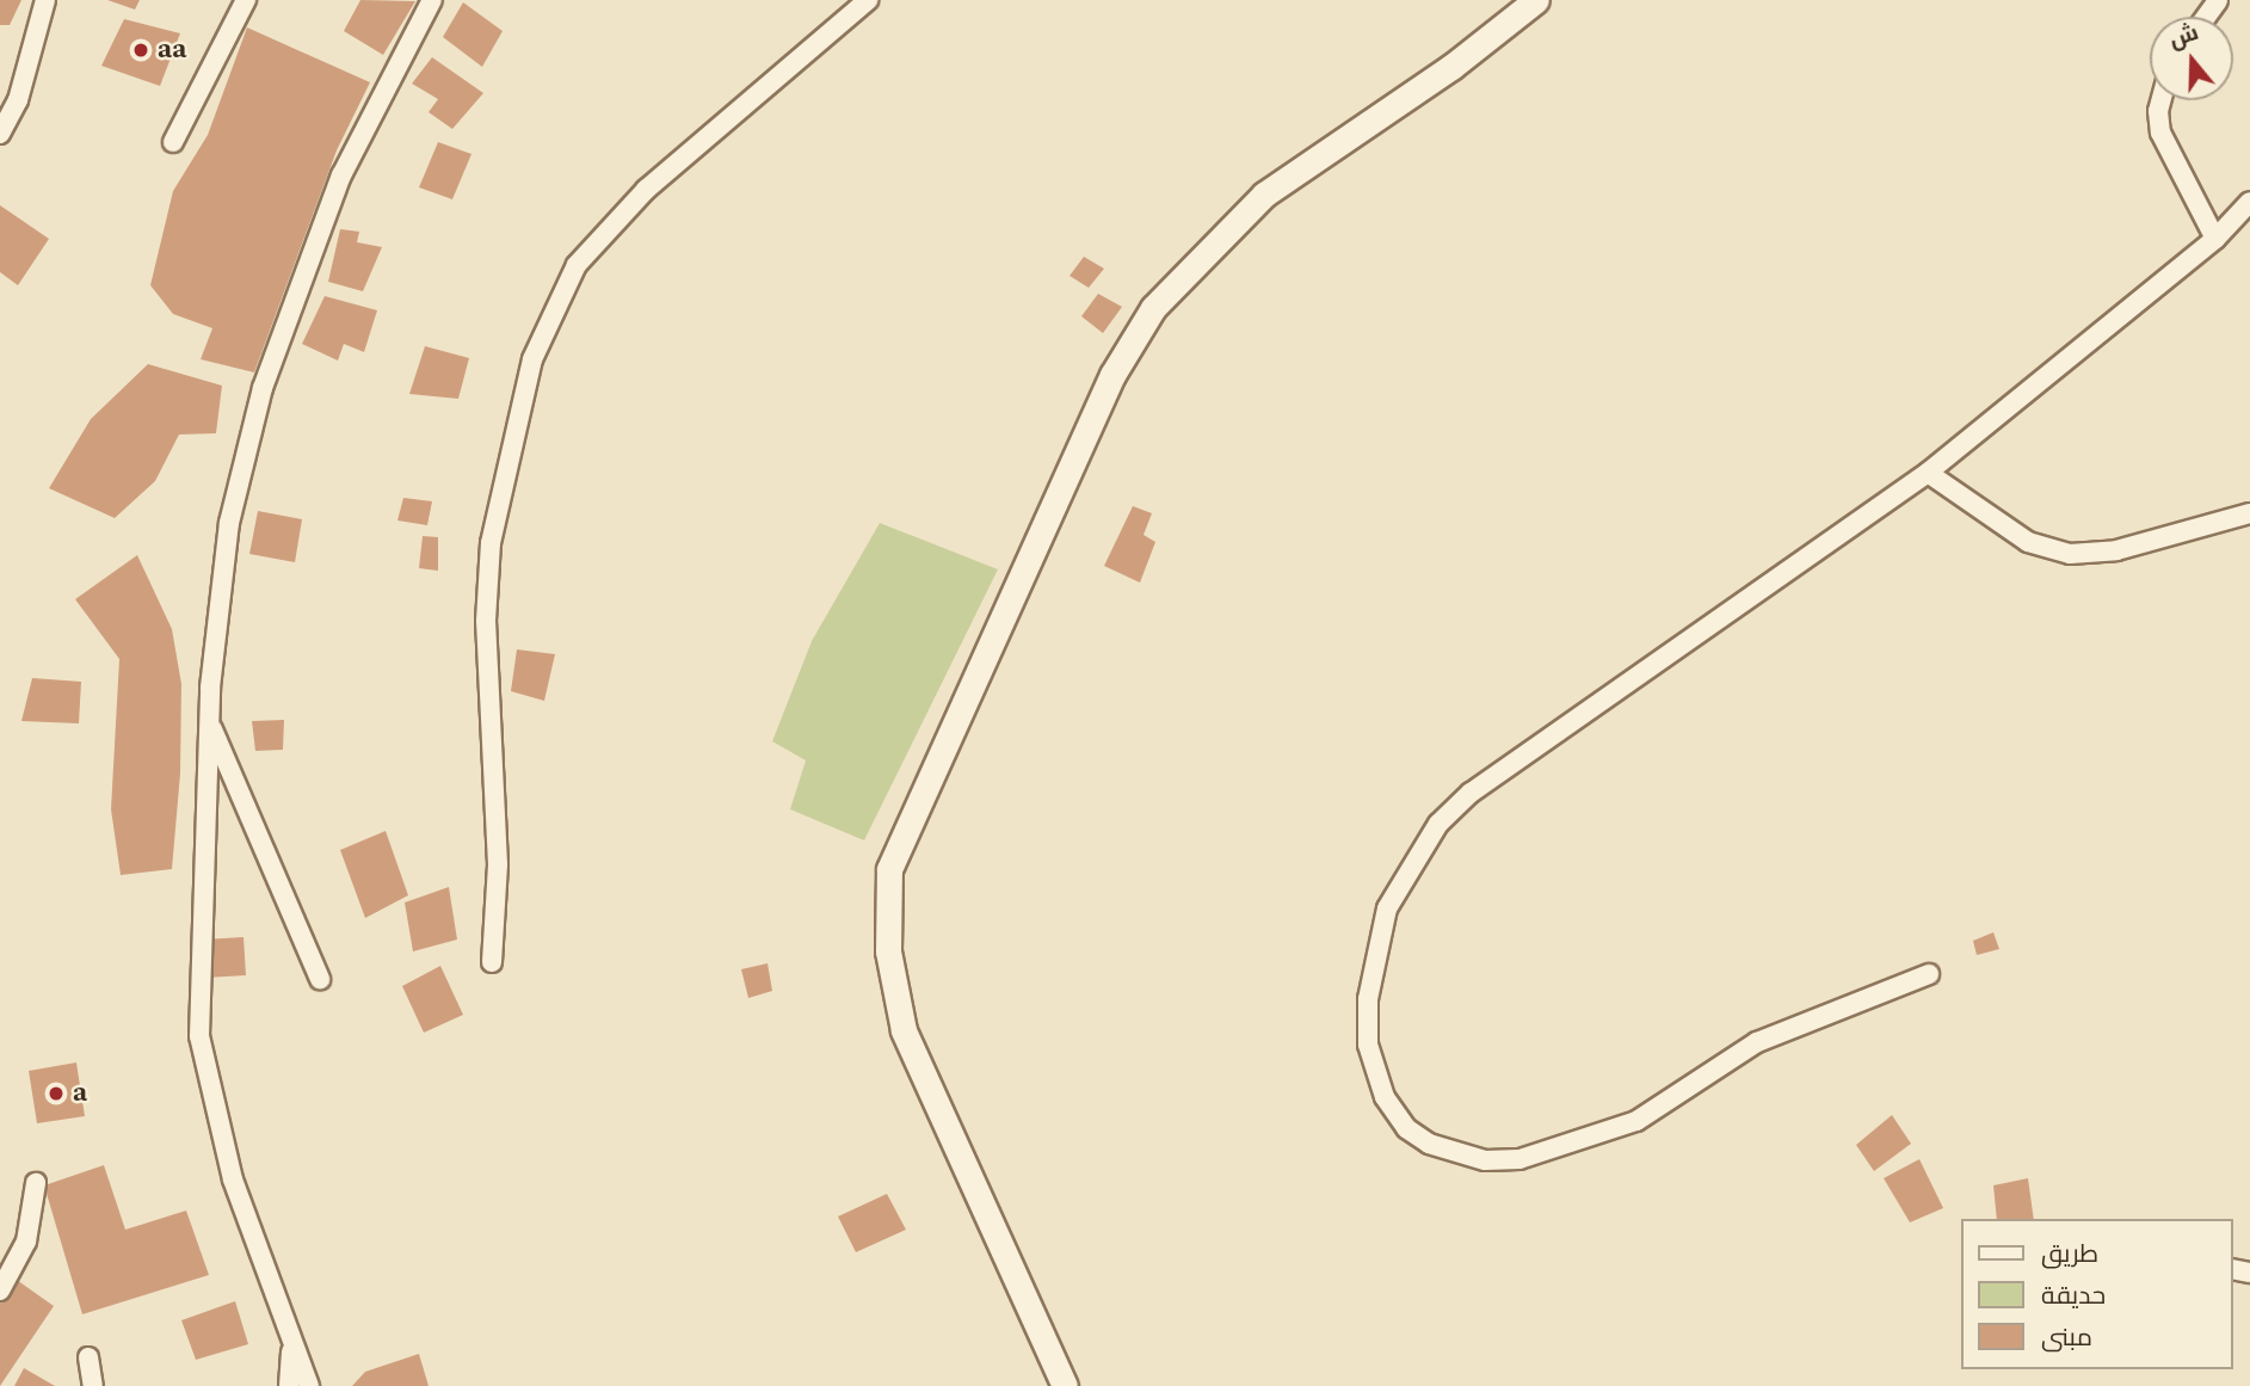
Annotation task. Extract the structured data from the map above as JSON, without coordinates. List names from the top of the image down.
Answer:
{
  "places": ["aa", "a"],
  "legend": ["طريق", "حديقة", "مبنى"],
  "north": "top"
}
